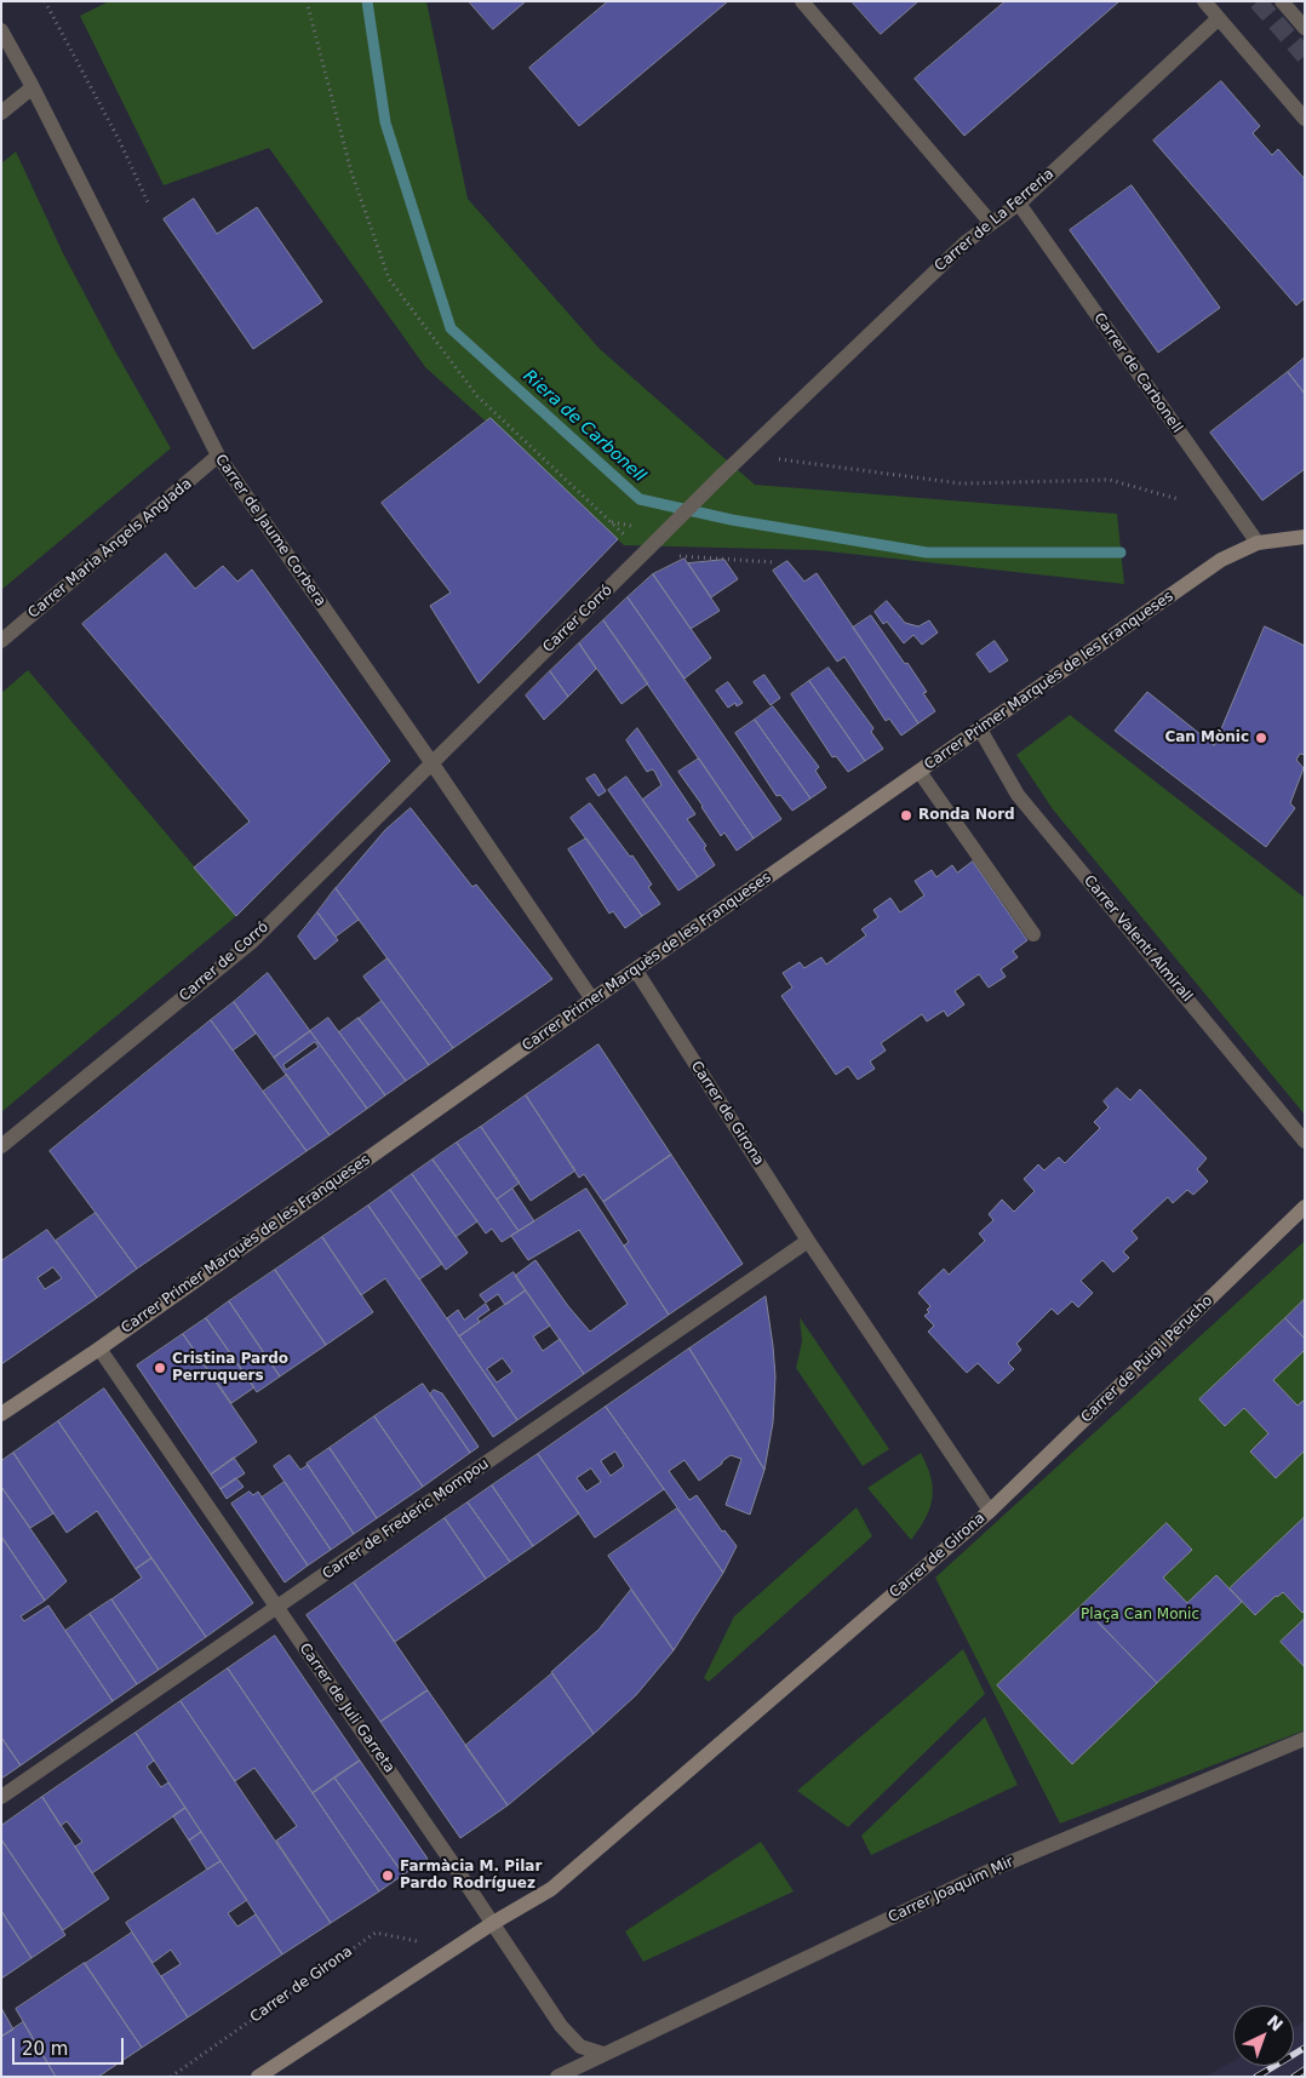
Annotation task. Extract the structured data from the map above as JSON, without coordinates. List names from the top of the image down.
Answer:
{
  "streets": {
    "street": [
      "Carrer de La Ferreria",
      "Carrer de Carbonell",
      "Carrer de Jaume Corbera",
      "Carrer Maria Àngels Anglada",
      "Carrer Corró",
      "Carrer Primer Marquès de les Franqueses",
      "Carrer Valentí Almirall",
      "Carrer de Corró",
      "Carrer de Girona",
      "Carrer de Puig i Perucho",
      "Carrer de Frederic Mompou",
      "Carrer de Juli Garreta",
      "Carrer Joaquim Mir"
    ]
  },
  "crossings": [
    ["Carrer de La Ferreria", "Carrer de Carbonell"],
    ["Carrer de La Ferreria", "Carrer Corró"],
    ["Carrer de Carbonell", "Carrer Primer Marquès de les Franqueses"],
    ["Carrer de Jaume Corbera", "Carrer Maria Àngels Anglada"],
    ["Carrer de Jaume Corbera", "Carrer Corró"],
    ["Carrer de Jaume Corbera", "Carrer Primer Marquès de les Franqueses"],
    ["Carrer de Jaume Corbera", "Carrer de Corró"],
    ["Carrer Corró", "Carrer de Corró"],
    ["Carrer Primer Marquès de les Franqueses", "Carrer Valentí Almirall"],
    ["Carrer Primer Marquès de les Franqueses", "Carrer de Girona"],
    ["Carrer Primer Marquès de les Franqueses", "Carrer de Juli Garreta"],
    ["Carrer de Girona", "Carrer de Puig i Perucho"],
    ["Carrer de Girona", "Carrer de Frederic Mompou"],
    ["Carrer de Girona", "Carrer de Juli Garreta"],
    ["Carrer de Frederic Mompou", "Carrer de Juli Garreta"],
    ["Carrer de Juli Garreta", "Carrer Joaquim Mir"]
  ],
  "water": ["Riera de Carbonell"],
  "parks": ["Plaça Can Monic"],
  "places": [
    "Can Mònic",
    "Ronda Nord",
    "Cristina Pardo Perruquers",
    "Farmàcia M. Pilar Pardo Rodríguez"
  ],
  "scale_bar": "20 m",
  "north": "top right"
}
